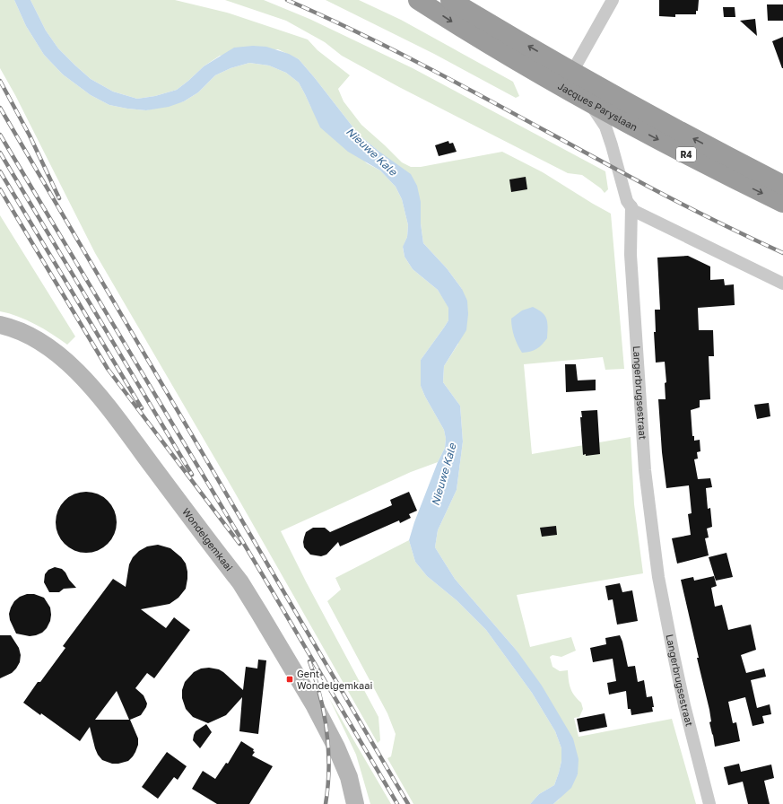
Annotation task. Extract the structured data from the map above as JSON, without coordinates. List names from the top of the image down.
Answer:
{
  "streets": {
    "highway": ["Jacques Paryslaan", "R4"],
    "main road": ["Wondelgemkaai"],
    "street": ["Langerbrugsestraat"]
  },
  "crossings": [
    ["Jacques Paryslaan", "Langerbrugsestraat"]
  ],
  "water": ["Nieuwe Kale"],
  "places": {
    "transit": ["Gent Wondelgemkaai"]
  }
}
